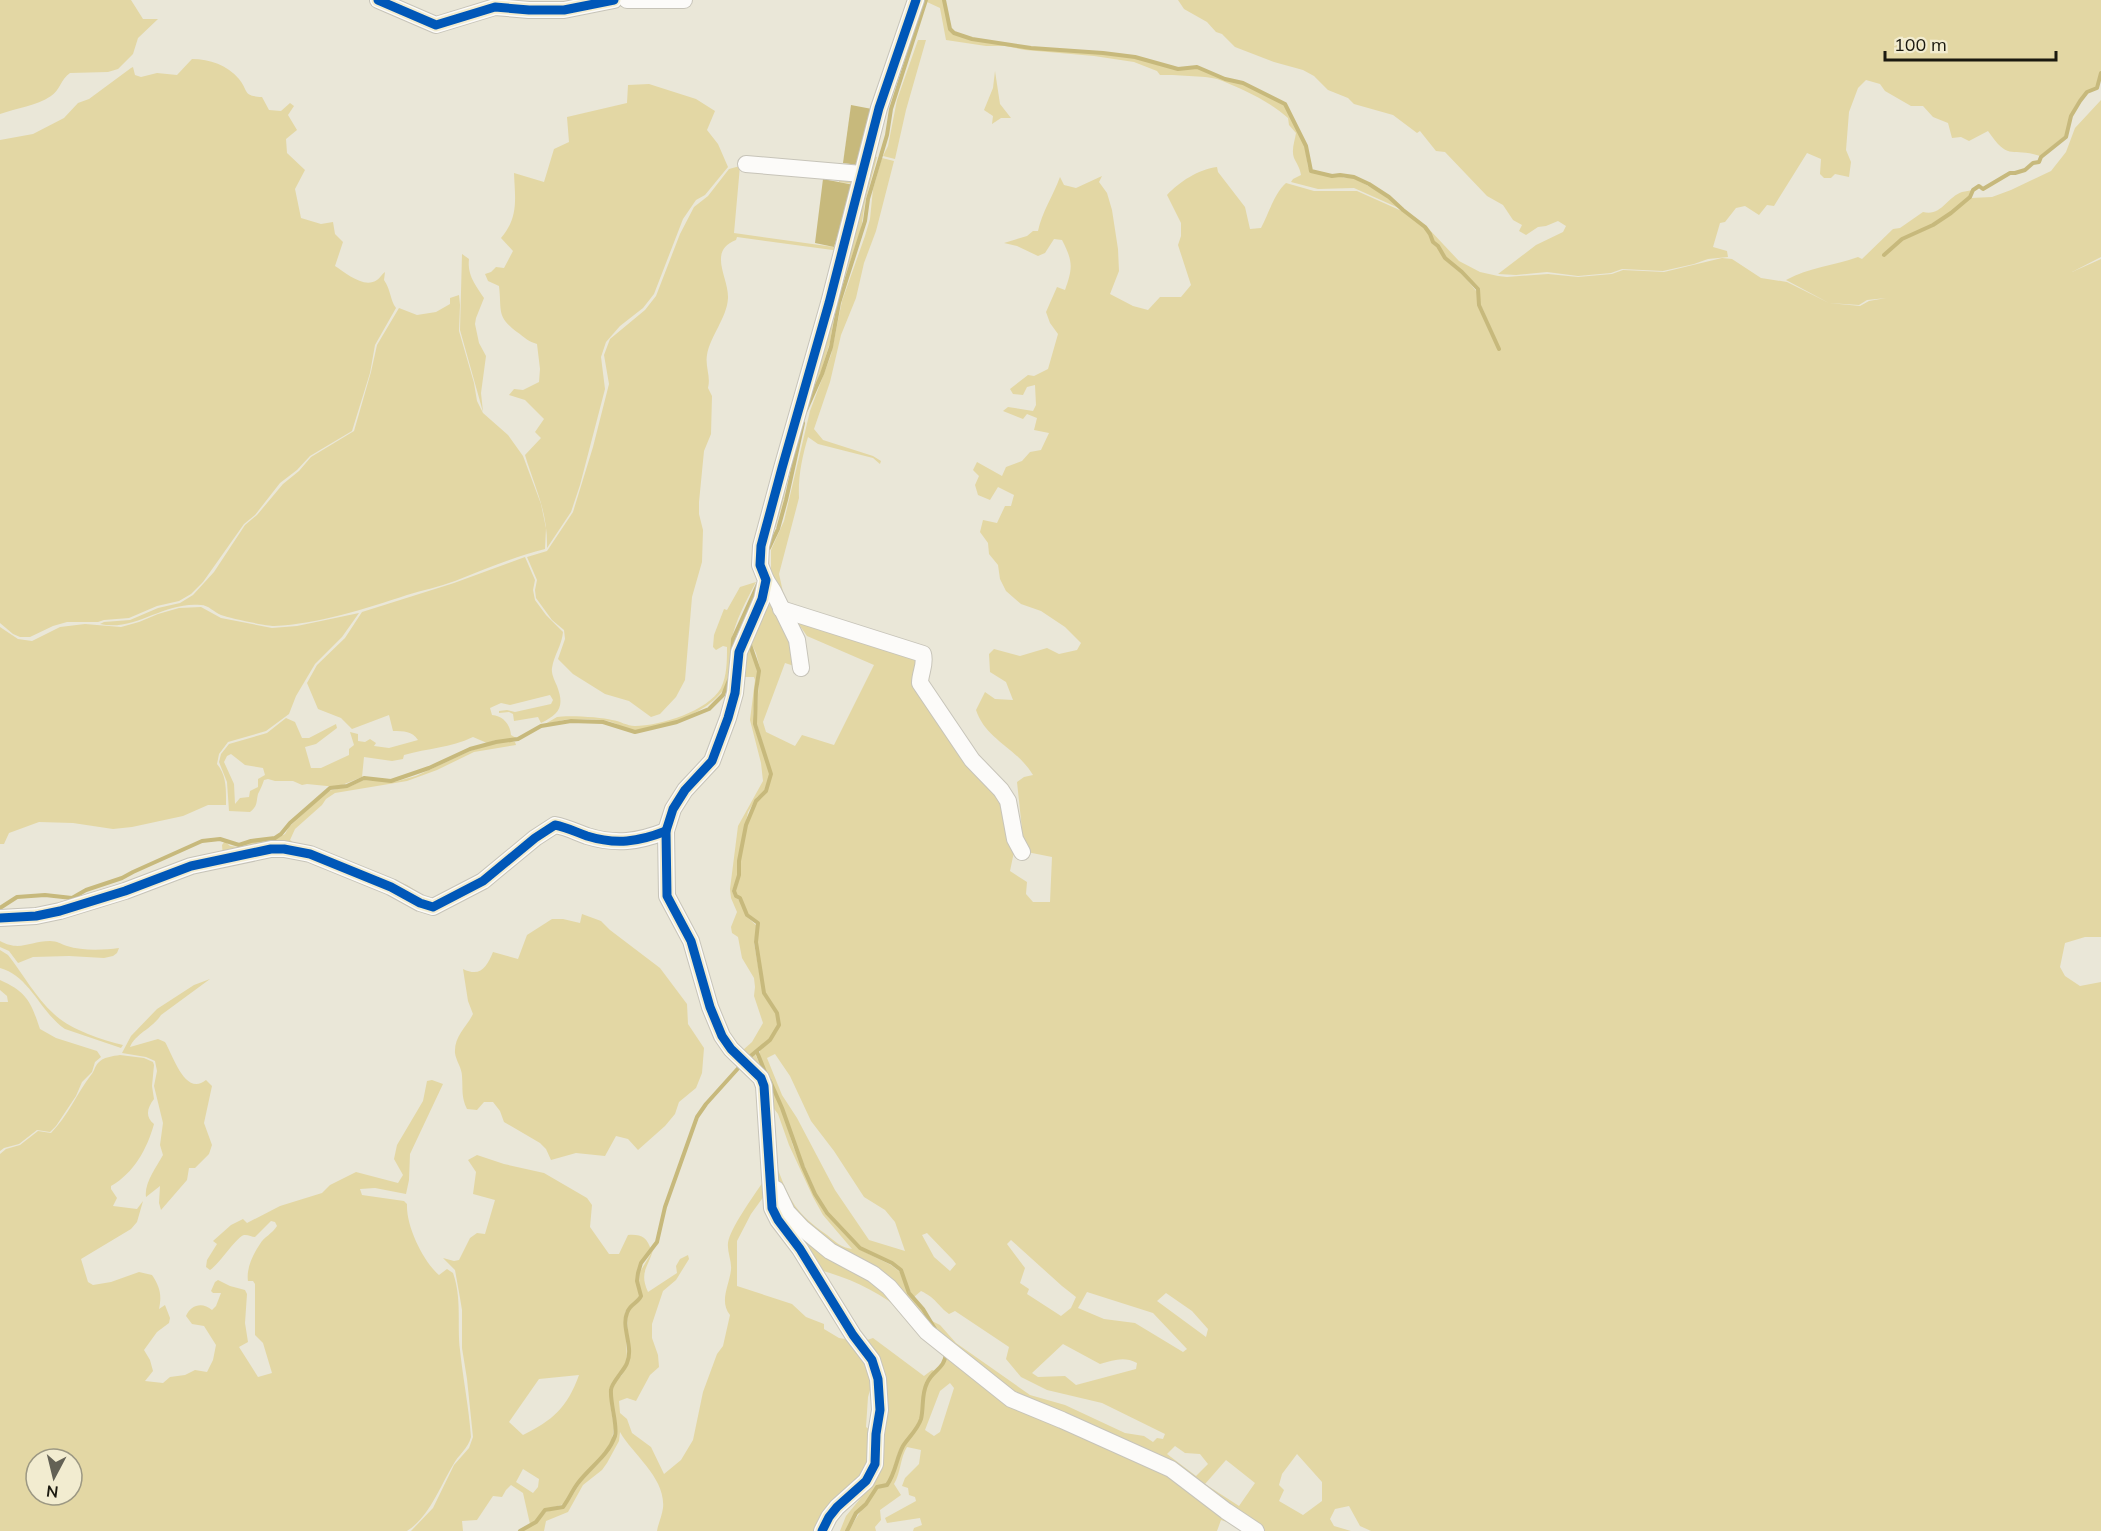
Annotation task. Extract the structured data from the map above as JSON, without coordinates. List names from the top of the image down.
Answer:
{
  "scale_bar": "100 m",
  "north": "bottom"
}
